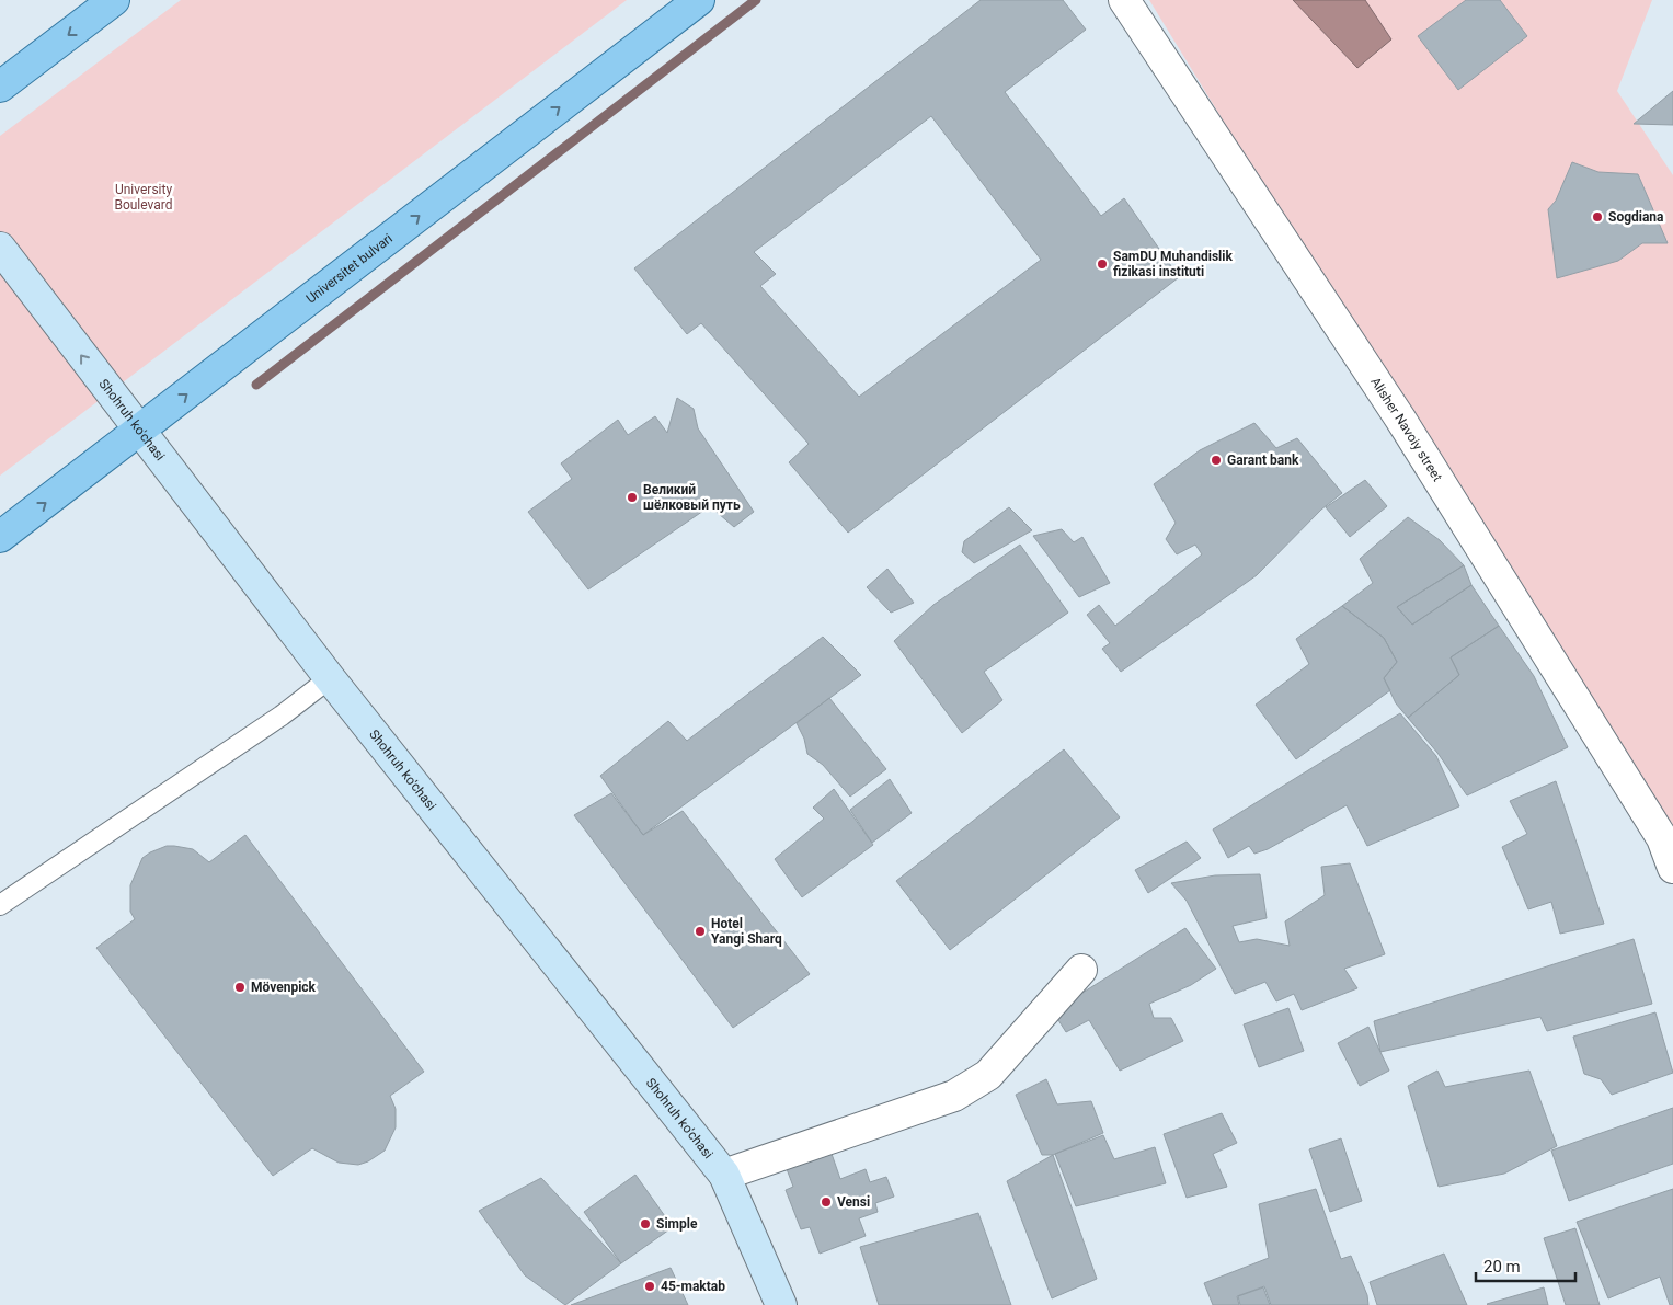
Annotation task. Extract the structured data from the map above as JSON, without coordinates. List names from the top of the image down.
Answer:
{
  "streets": {
    "main road": ["Universitet bulvari", "Shohruh ko'chasi"],
    "street": ["Alisher Navoiy street"]
  },
  "crossings": [
    ["Universitet bulvari", "Shohruh ko'chasi"]
  ],
  "one_way": ["Universitet bulvari"],
  "parks": ["University Boulevard"],
  "places": [
    "Sogdiana",
    "SamDU Muhandislik fizikasi instituti",
    "Garant bank",
    "Великий шёлковый путь",
    "Hotel Yangi Sharq",
    "Mövenpick",
    "Vensi",
    "Simple",
    "45-maktab"
  ],
  "scale_bar": "20 m"
}
